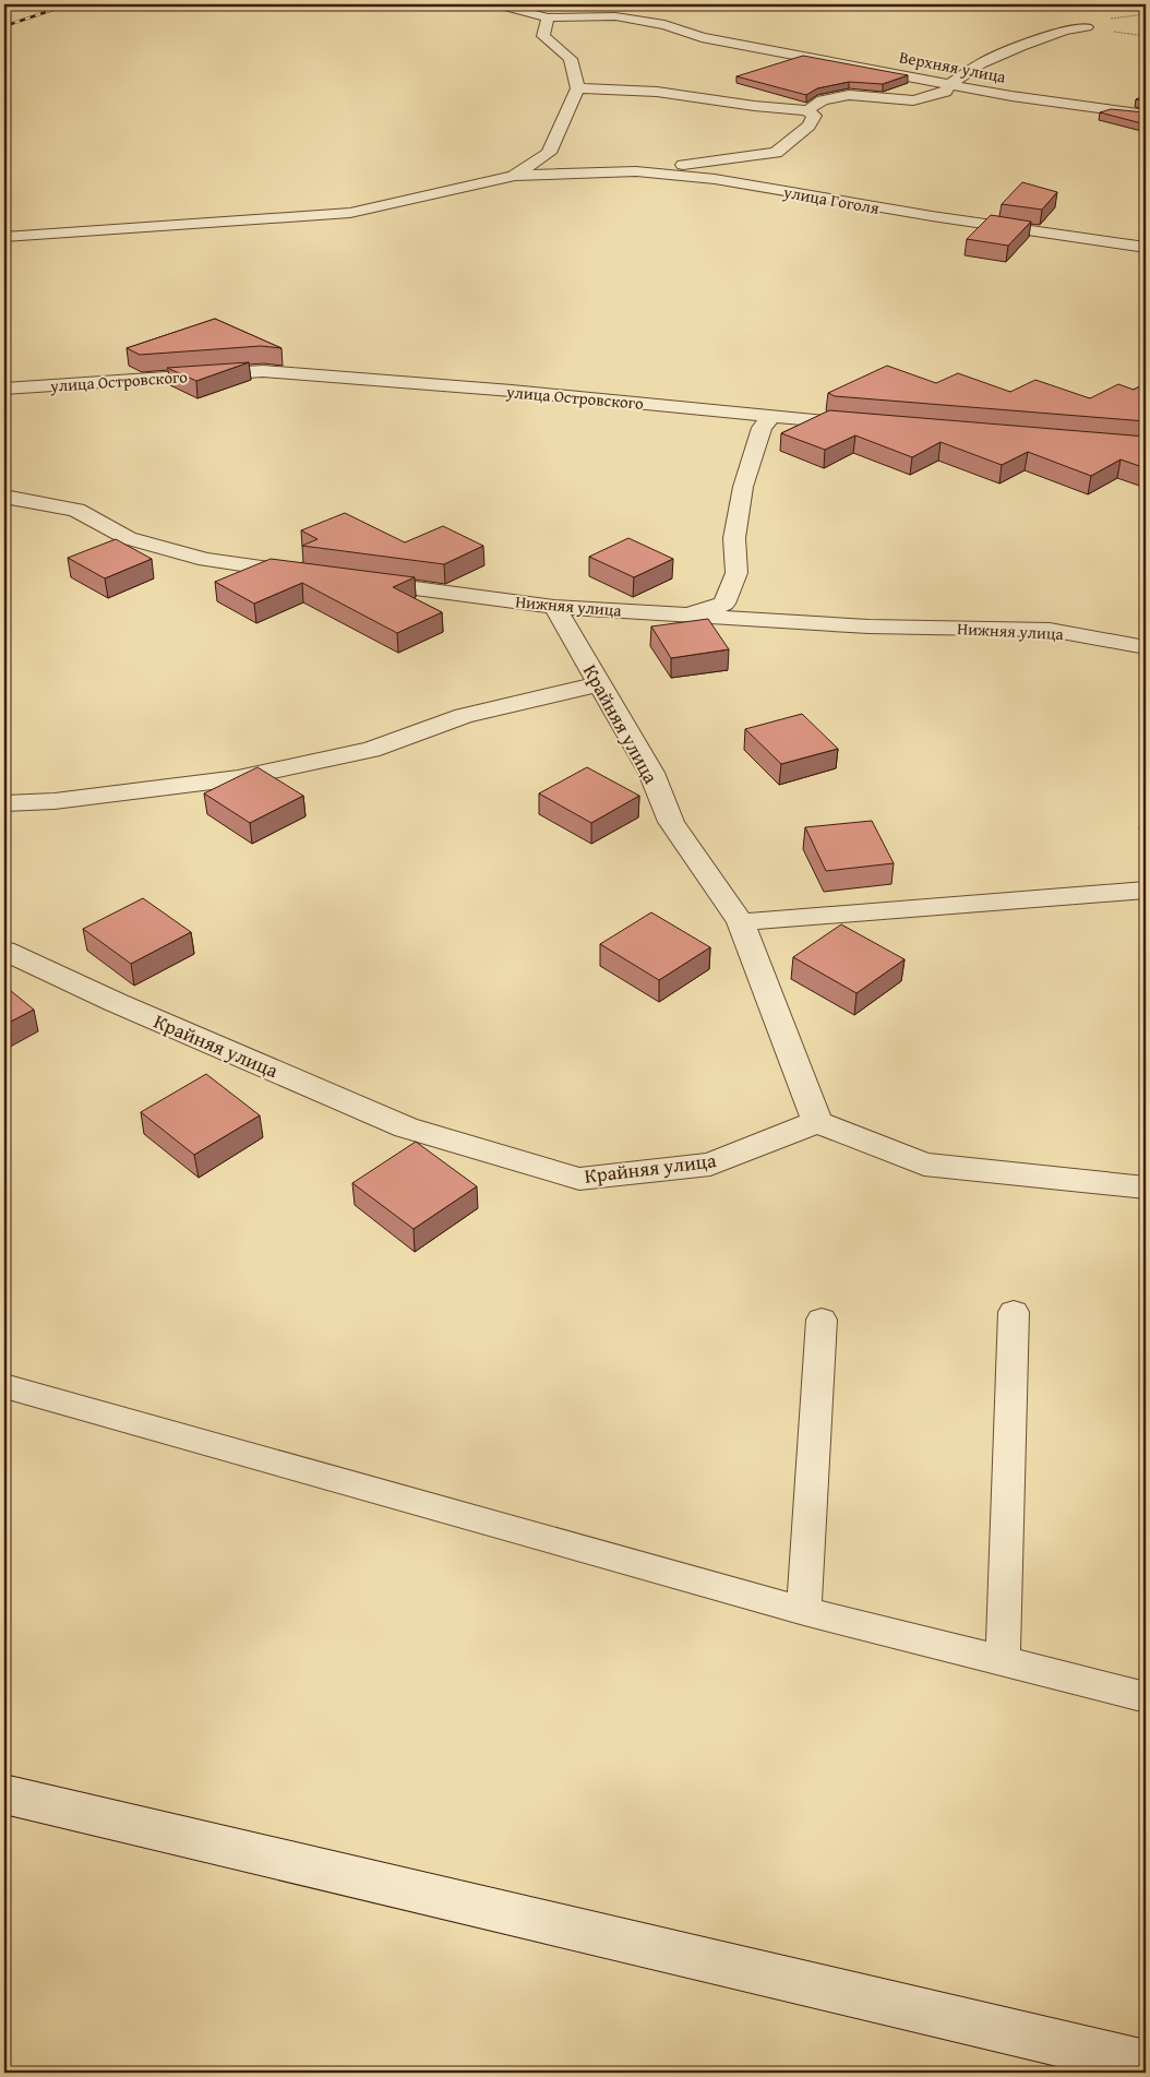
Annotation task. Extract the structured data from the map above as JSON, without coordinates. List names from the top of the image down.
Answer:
{
  "streets": {
    "street": [
      "Верхняя улица",
      "улица Гоголя",
      "улица Островского",
      "Нижняя улица",
      "Крайняя улица"
    ]
  },
  "crossings": [
    ["Нижняя улица", "Крайняя улица"]
  ]
}
